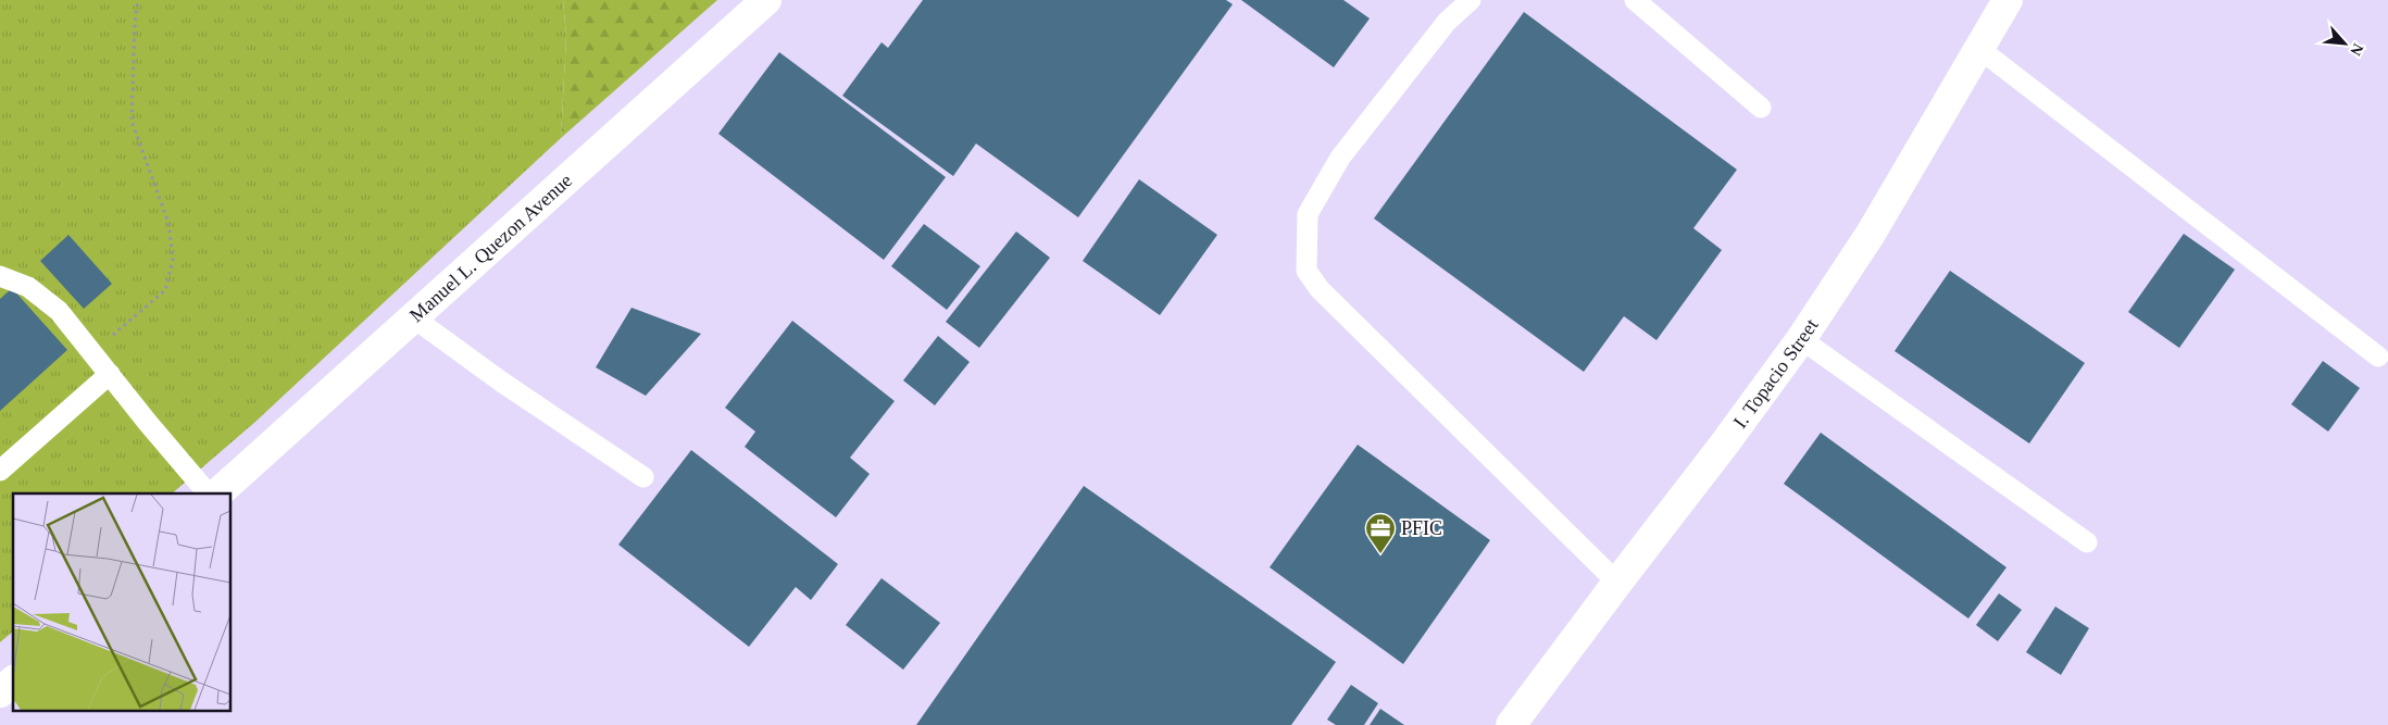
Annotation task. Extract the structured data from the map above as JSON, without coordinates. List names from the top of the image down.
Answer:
{
  "streets": {
    "street": ["Manuel L. Quezon Avenue", "I. Topacio Street"]
  },
  "places": {
    "office": ["PFIC"]
  },
  "north": "bottom right"
}
